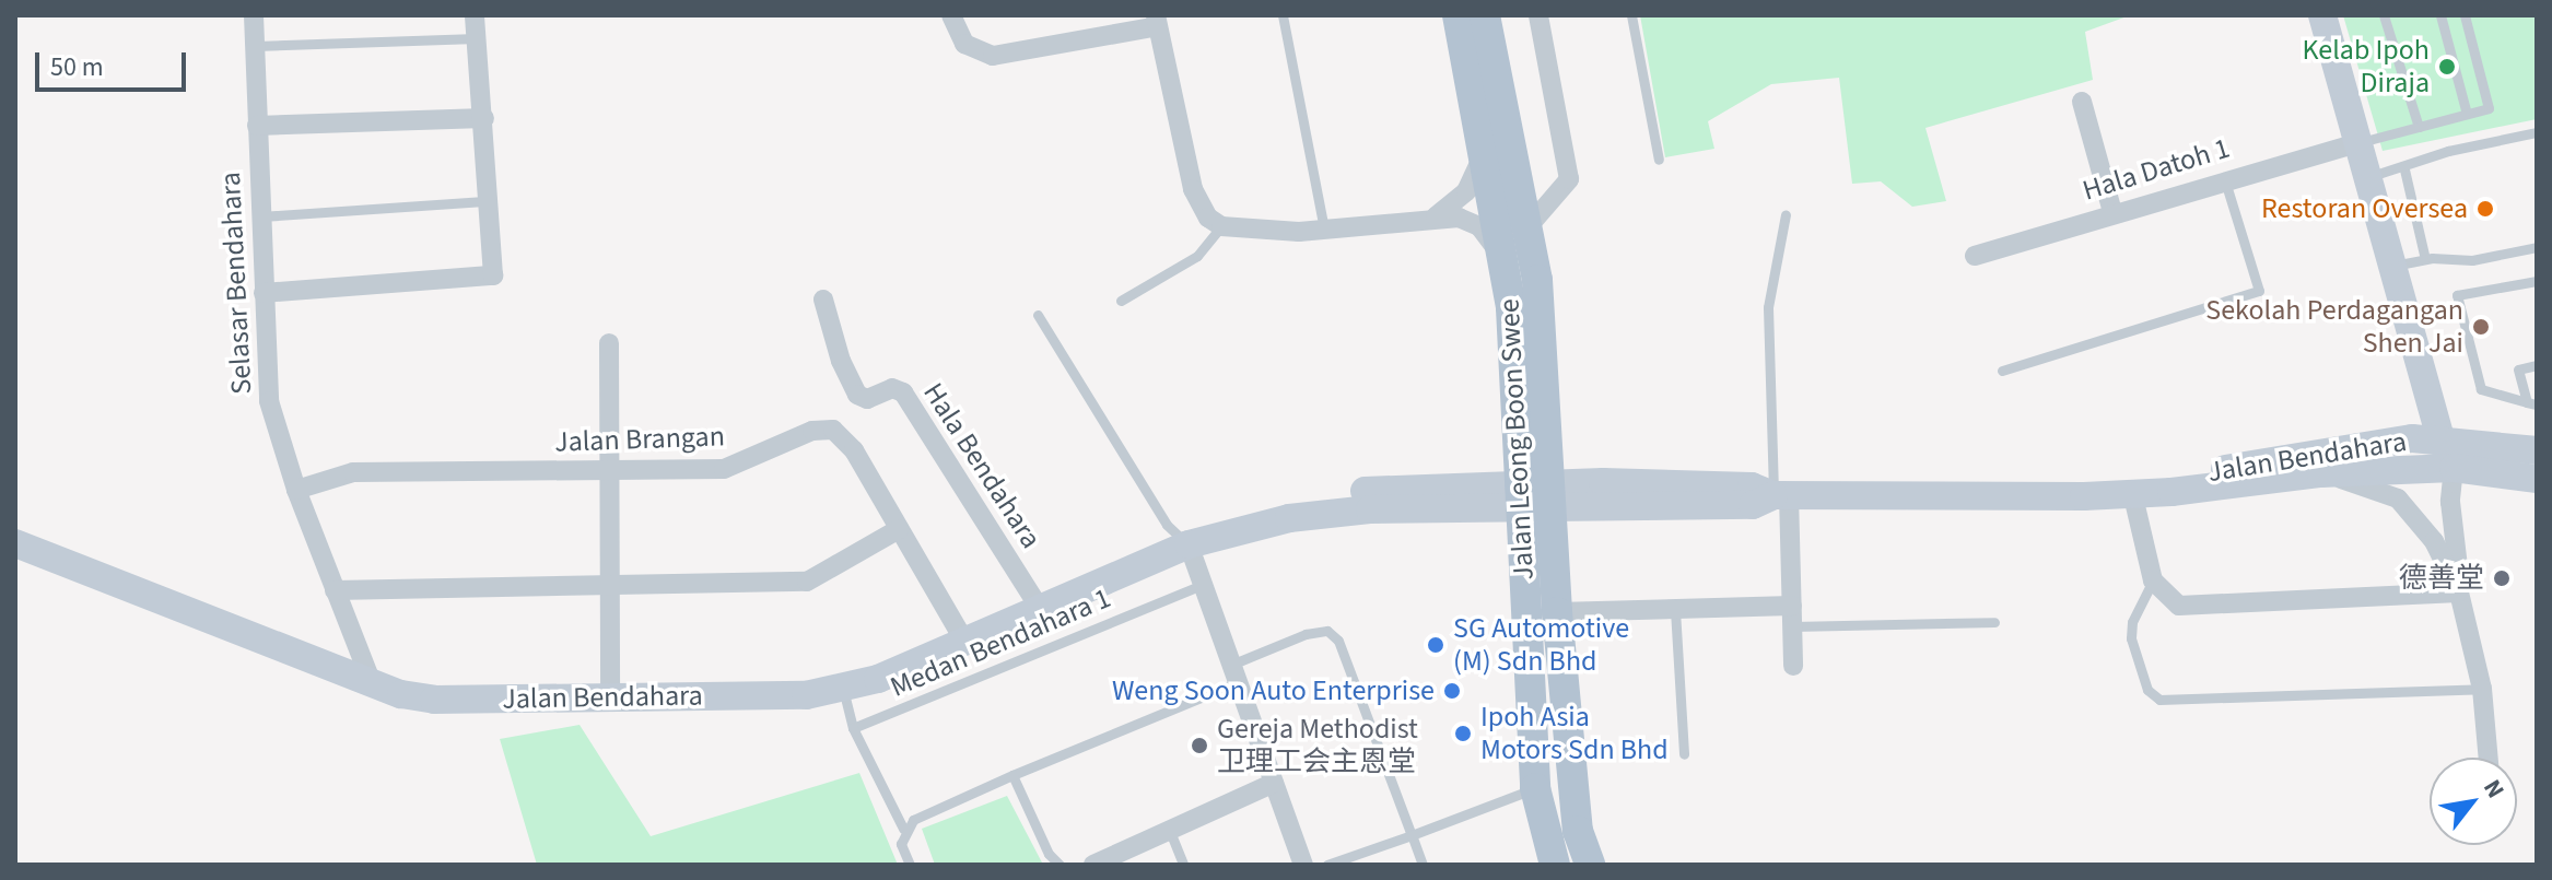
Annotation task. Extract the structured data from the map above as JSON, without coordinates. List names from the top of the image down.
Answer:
{
  "streets": {
    "main road": ["Jalan Leong Boon Swee", "Jalan Bendahara"],
    "street": [
      "Hala Datoh 1",
      "Selasar Bendahara",
      "Jalan Brangan",
      "Hala Bendahara"
    ],
    "lane": ["Medan Bendahara 1"]
  },
  "crossings": [
    ["Selasar Bendahara", "Jalan Brangan"],
    ["Selasar Bendahara", "Jalan Bendahara"],
    ["Jalan Brangan", "Jalan Bendahara"],
    ["Jalan Leong Boon Swee", "Jalan Bendahara"],
    ["Jalan Bendahara", "Hala Bendahara"]
  ],
  "places": [
    "Kelab Ipoh Diraja",
    "Restoran Oversea",
    "Sekolah Perdagangan Shen Jai",
    "德善堂",
    "SG Automotive (M) Sdn Bhd",
    "Weng Soon Auto Enterprise",
    "Ipoh Asia Motors Sdn Bhd",
    "Gereja Methodist 卫理工会主恩堂"
  ],
  "scale_bar": "50 m",
  "north": "top right"
}
